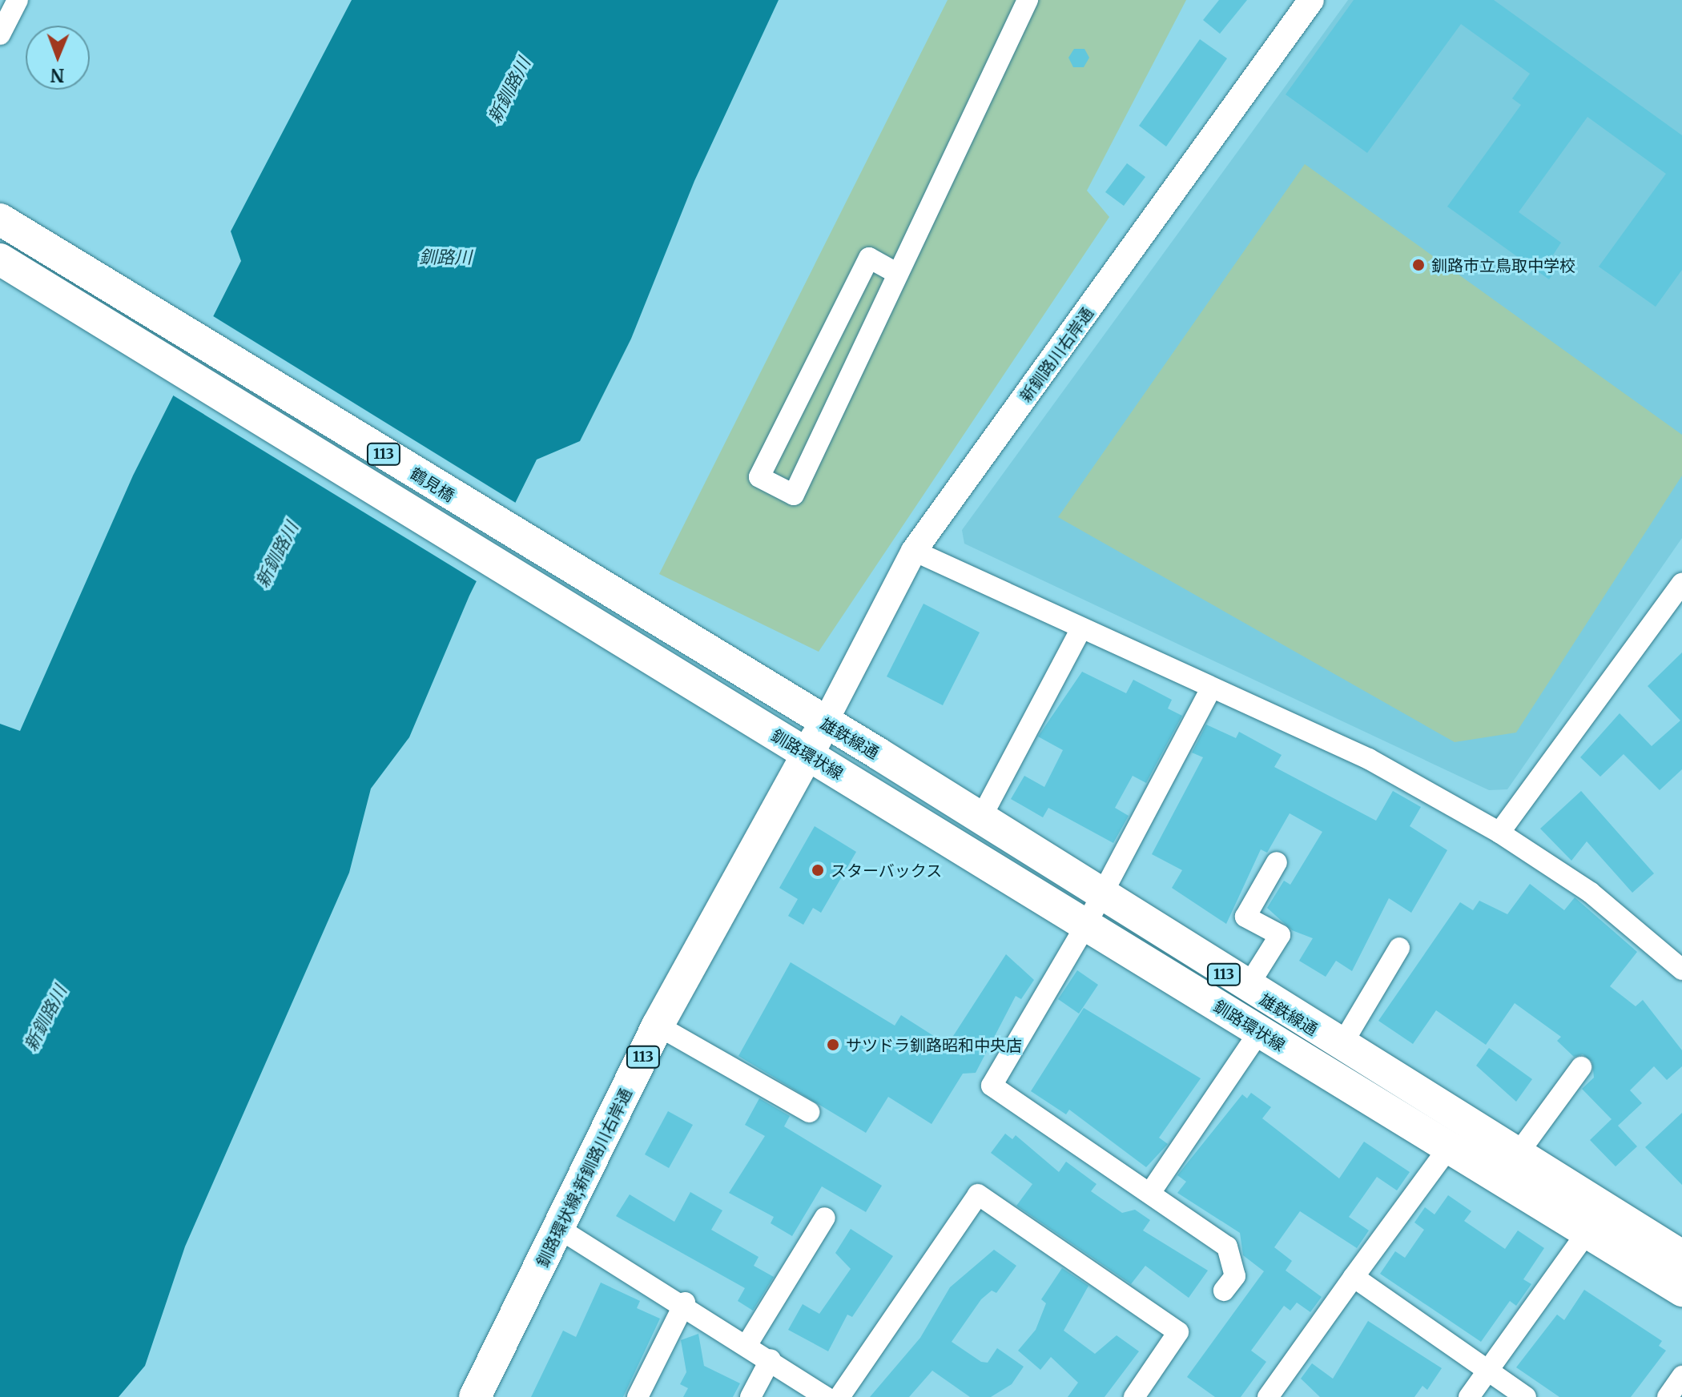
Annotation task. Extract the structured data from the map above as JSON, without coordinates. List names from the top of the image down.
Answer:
{
  "streets": {
    "main road": [
      "113",
      "鶴見橋",
      "雄鉄線通",
      "釧路環状線",
      "釧路環状線;新釧路川右岸通"
    ],
    "street": ["新釧路川右岸通"]
  },
  "crossings": [
    ["新釧路川右岸通", "雄鉄線通"],
    ["新釧路川右岸通", "釧路環状線;新釧路川右岸通"],
    ["鶴見橋", "雄鉄線通"],
    ["雄鉄線通", "釧路環状線"],
    ["雄鉄線通", "釧路環状線;新釧路川右岸通"],
    ["釧路環状線", "釧路環状線;新釧路川右岸通"]
  ],
  "water": ["新釧路川", "釧路川"],
  "places": ["釧路市立鳥取中学校", "スターバックス", "サツドラ釧路昭和中央店"],
  "north": "bottom"
}
